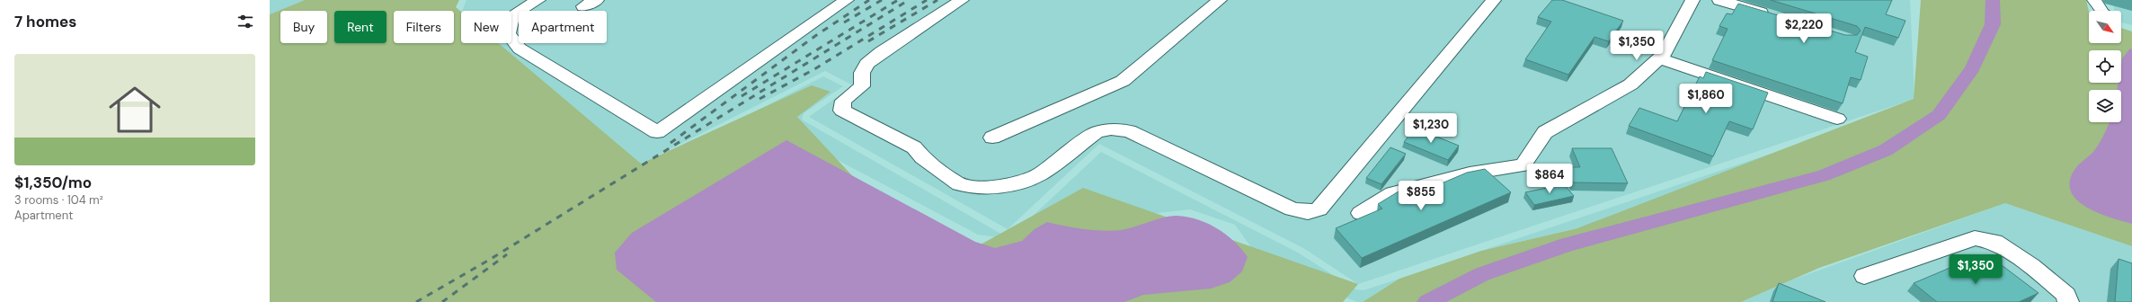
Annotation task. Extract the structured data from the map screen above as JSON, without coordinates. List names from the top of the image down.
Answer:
{
  "north": "bottom right",
  "page": {
    "heading": "7 homes",
    "chip": [
      "Buy",
      "Rent",
      "Filters",
      "New",
      "Apartment"
    ],
    "price": [
      "$2,220",
      "$1,350",
      "$1,860",
      "$1,230",
      "$864",
      "$855",
      "$1,350"
    ],
    "list": [
      {
        "name": "$1,350/mo",
        "note": "3 rooms · 104 m² · Apartment"
      }
    ]
  }
}
